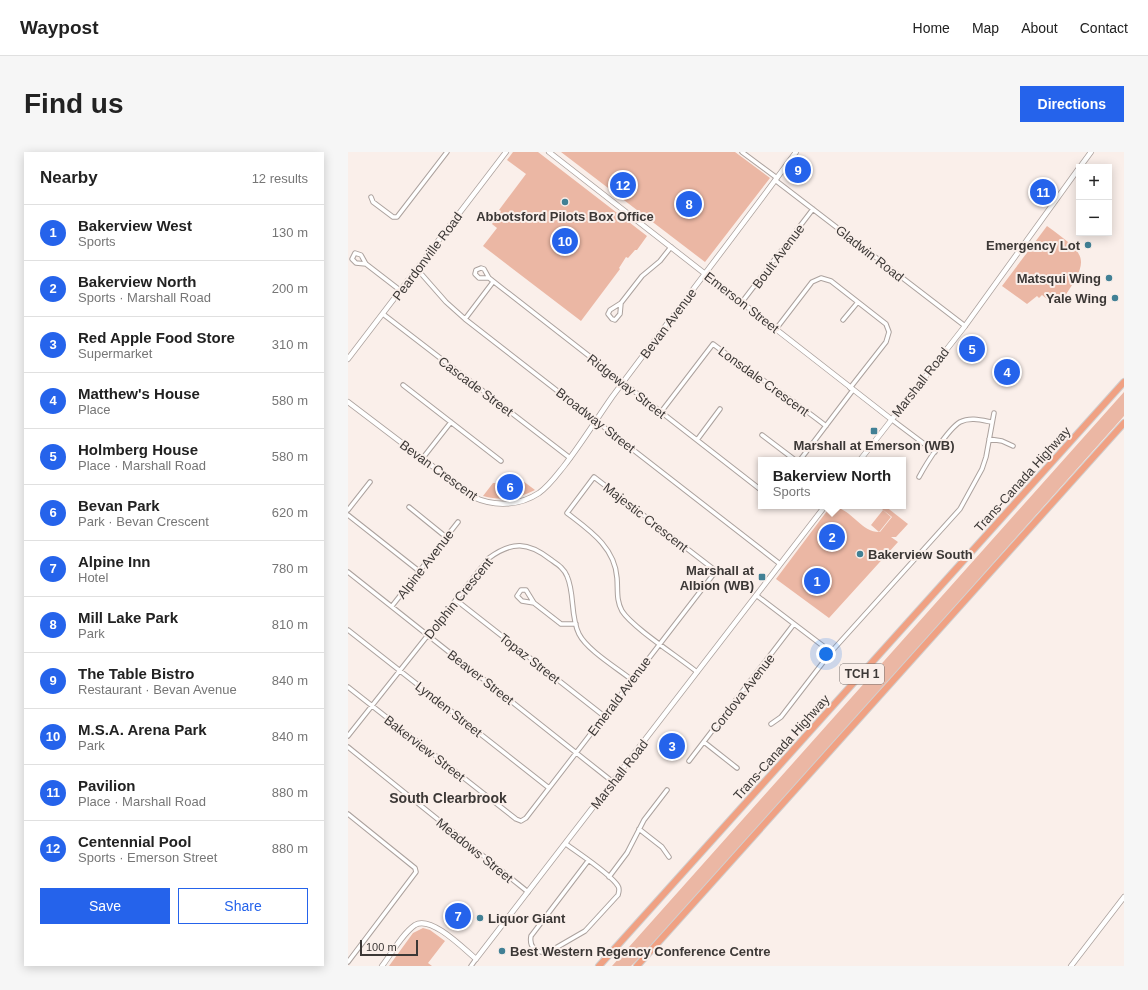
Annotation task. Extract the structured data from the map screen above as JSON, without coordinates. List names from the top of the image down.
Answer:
{
  "streets": {
    "highway": ["Trans-Canada Highway", "TCH 1"],
    "main road": [
      "Peardonville Road",
      "Emerson Street",
      "Bevan Avenue",
      "Marshall Road",
      "Bevan Crescent"
    ],
    "street": [
      "Gladwin Road",
      "Boult Avenue",
      "Lonsdale Crescent",
      "Cascade Street",
      "Ridgeway Street",
      "Broadway Street",
      "Majestic Crescent",
      "Alpine Avenue",
      "Dolphin Crescent",
      "Topaz Street",
      "Beaver Street",
      "Cordova Avenue",
      "Emerald Avenue",
      "Lynden Street",
      "Bakerview Street",
      "Meadows Street"
    ]
  },
  "crossings": [
    ["Gladwin Road", "Boult Avenue"],
    ["Gladwin Road", "Bevan Avenue"],
    ["Gladwin Road", "Marshall Road"],
    ["Peardonville Road", "Cascade Street"],
    ["Peardonville Road", "Broadway Street"],
    ["Boult Avenue", "Emerson Street"],
    ["Emerson Street", "Bevan Avenue"],
    ["Emerson Street", "Marshall Road"],
    ["Bevan Avenue", "Cascade Street"],
    ["Bevan Avenue", "Ridgeway Street"],
    ["Bevan Avenue", "Broadway Street"],
    ["Bevan Avenue", "Bevan Crescent"],
    ["Lonsdale Crescent", "Ridgeway Street"],
    ["Marshall Road", "Broadway Street"],
    ["Marshall Road", "Majestic Crescent"],
    ["Marshall Road", "Beaver Street"],
    ["Marshall Road", "Meadows Street"],
    ["Majestic Crescent", "Emerald Avenue"],
    ["Alpine Avenue", "Beaver Street"],
    ["Dolphin Crescent", "Topaz Street"],
    ["Dolphin Crescent", "Beaver Street"],
    ["Dolphin Crescent", "Emerald Avenue"],
    ["Dolphin Crescent", "Lynden Street"],
    ["Dolphin Crescent", "Bakerview Street"],
    ["Topaz Street", "Emerald Avenue"],
    ["Beaver Street", "Emerald Avenue"],
    ["Emerald Avenue", "Lynden Street"],
    ["Emerald Avenue", "Bakerview Street"]
  ],
  "districts": ["South Clearbrook"],
  "places": {
    "other": [
      "Abbotsford Pilots Box Office",
      "Emergency Lot",
      "Matsqui Wing",
      "Yale Wing",
      "Bakerview South",
      "Liquor Giant",
      "Best Western Regency Conference Centre"
    ],
    "transit": ["Marshall at Emerson (WB)", "Marshall at Albion (WB)"]
  },
  "scale_bar": "100 m",
  "page": {
    "header": "Waypost",
    "nav": [
      "Home",
      "Map",
      "About",
      "Contact"
    ],
    "buttons": [
      "Directions",
      ["Save", "Share"]
    ],
    "title": "Find us",
    "heading": ["Nearby", "12 results"],
    "pins": [
      "9",
      "12",
      "11",
      "8",
      "10",
      "5",
      "4",
      "6",
      "2",
      "1",
      "3",
      "7"
    ],
    "map_buttons": ["+", "−"],
    "list": [
      {
        "mark": "1",
        "name": "Bakerview West",
        "note": "Sports",
        "value": "130 m"
      },
      {
        "mark": "2",
        "name": "Bakerview North",
        "note": "Sports · Marshall Road",
        "value": "200 m"
      },
      {
        "mark": "3",
        "name": "Red Apple Food Store",
        "note": "Supermarket",
        "value": "310 m"
      },
      {
        "mark": "4",
        "name": "Matthew's House",
        "note": "Place",
        "value": "580 m"
      },
      {
        "mark": "5",
        "name": "Holmberg House",
        "note": "Place · Marshall Road",
        "value": "580 m"
      },
      {
        "mark": "6",
        "name": "Bevan Park",
        "note": "Park · Bevan Crescent",
        "value": "620 m"
      },
      {
        "mark": "7",
        "name": "Alpine Inn",
        "note": "Hotel",
        "value": "780 m"
      },
      {
        "mark": "8",
        "name": "Mill Lake Park",
        "note": "Park",
        "value": "810 m"
      },
      {
        "mark": "9",
        "name": "The Table Bistro",
        "note": "Restaurant · Bevan Avenue",
        "value": "840 m"
      },
      {
        "mark": "10",
        "name": "M.S.A. Arena Park",
        "note": "Park",
        "value": "840 m"
      },
      {
        "mark": "11",
        "name": "Pavilion",
        "note": "Place · Marshall Road",
        "value": "880 m"
      },
      {
        "mark": "12",
        "name": "Centennial Pool",
        "note": "Sports · Emerson Street",
        "value": "880 m"
      }
    ],
    "popup": ["Bakerview North", "Sports"],
    "scale": "100 m"
  }
}
